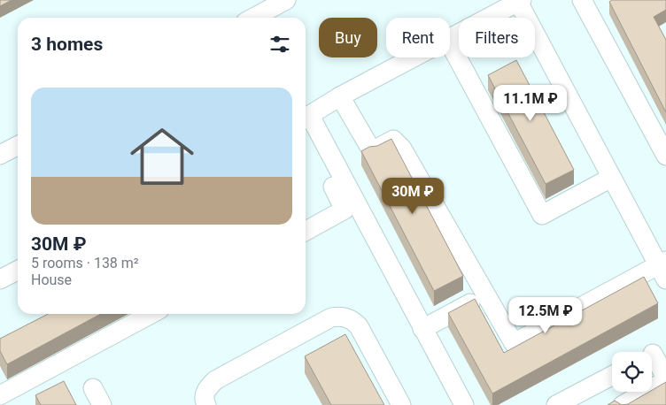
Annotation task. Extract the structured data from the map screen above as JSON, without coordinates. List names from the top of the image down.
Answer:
{
  "page": {
    "chip": ["Buy", "Rent", "Filters"],
    "heading": "3 homes",
    "list": [
      {
        "name": "30M ₽",
        "note": "5 rooms · 138 m² · House"
      }
    ],
    "price": ["11.1M ₽", "30M ₽", "12.5M ₽"]
  }
}
